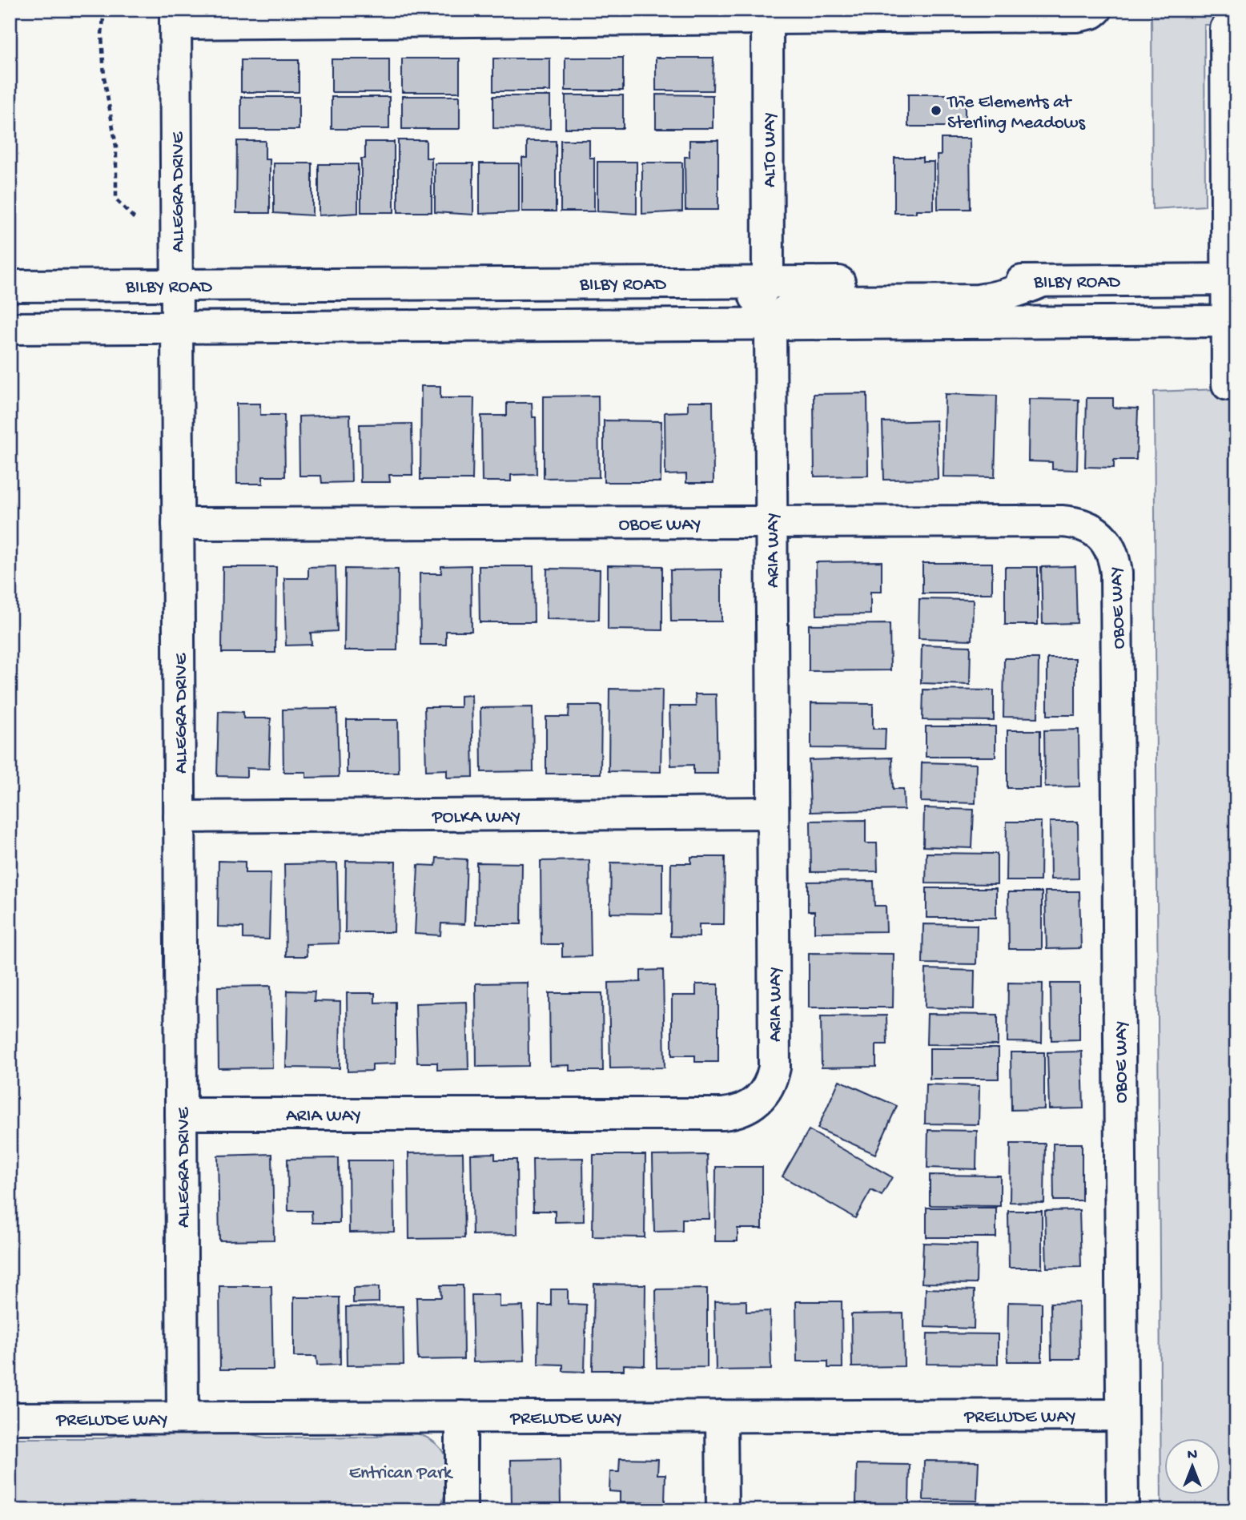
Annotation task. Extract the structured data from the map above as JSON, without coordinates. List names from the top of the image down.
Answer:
{
  "streets": {
    "street": [
      "ALTO WAY",
      "ALLEGRA DRIVE",
      "BILBY ROAD",
      "OBOE WAY",
      "ARIA WAY",
      "POLKA WAY",
      "PRELUDE WAY"
    ]
  },
  "crossings": [
    ["ALTO WAY", "BILBY ROAD"],
    ["ALLEGRA DRIVE", "BILBY ROAD"],
    ["ALLEGRA DRIVE", "OBOE WAY"],
    ["ALLEGRA DRIVE", "ARIA WAY"],
    ["ALLEGRA DRIVE", "POLKA WAY"],
    ["ALLEGRA DRIVE", "PRELUDE WAY"],
    ["OBOE WAY", "ARIA WAY"],
    ["OBOE WAY", "PRELUDE WAY"],
    ["ARIA WAY", "POLKA WAY"]
  ],
  "parks": ["Entrican Park"],
  "places": ["The Elements at Sterling Meadows"],
  "north": "top"
}
